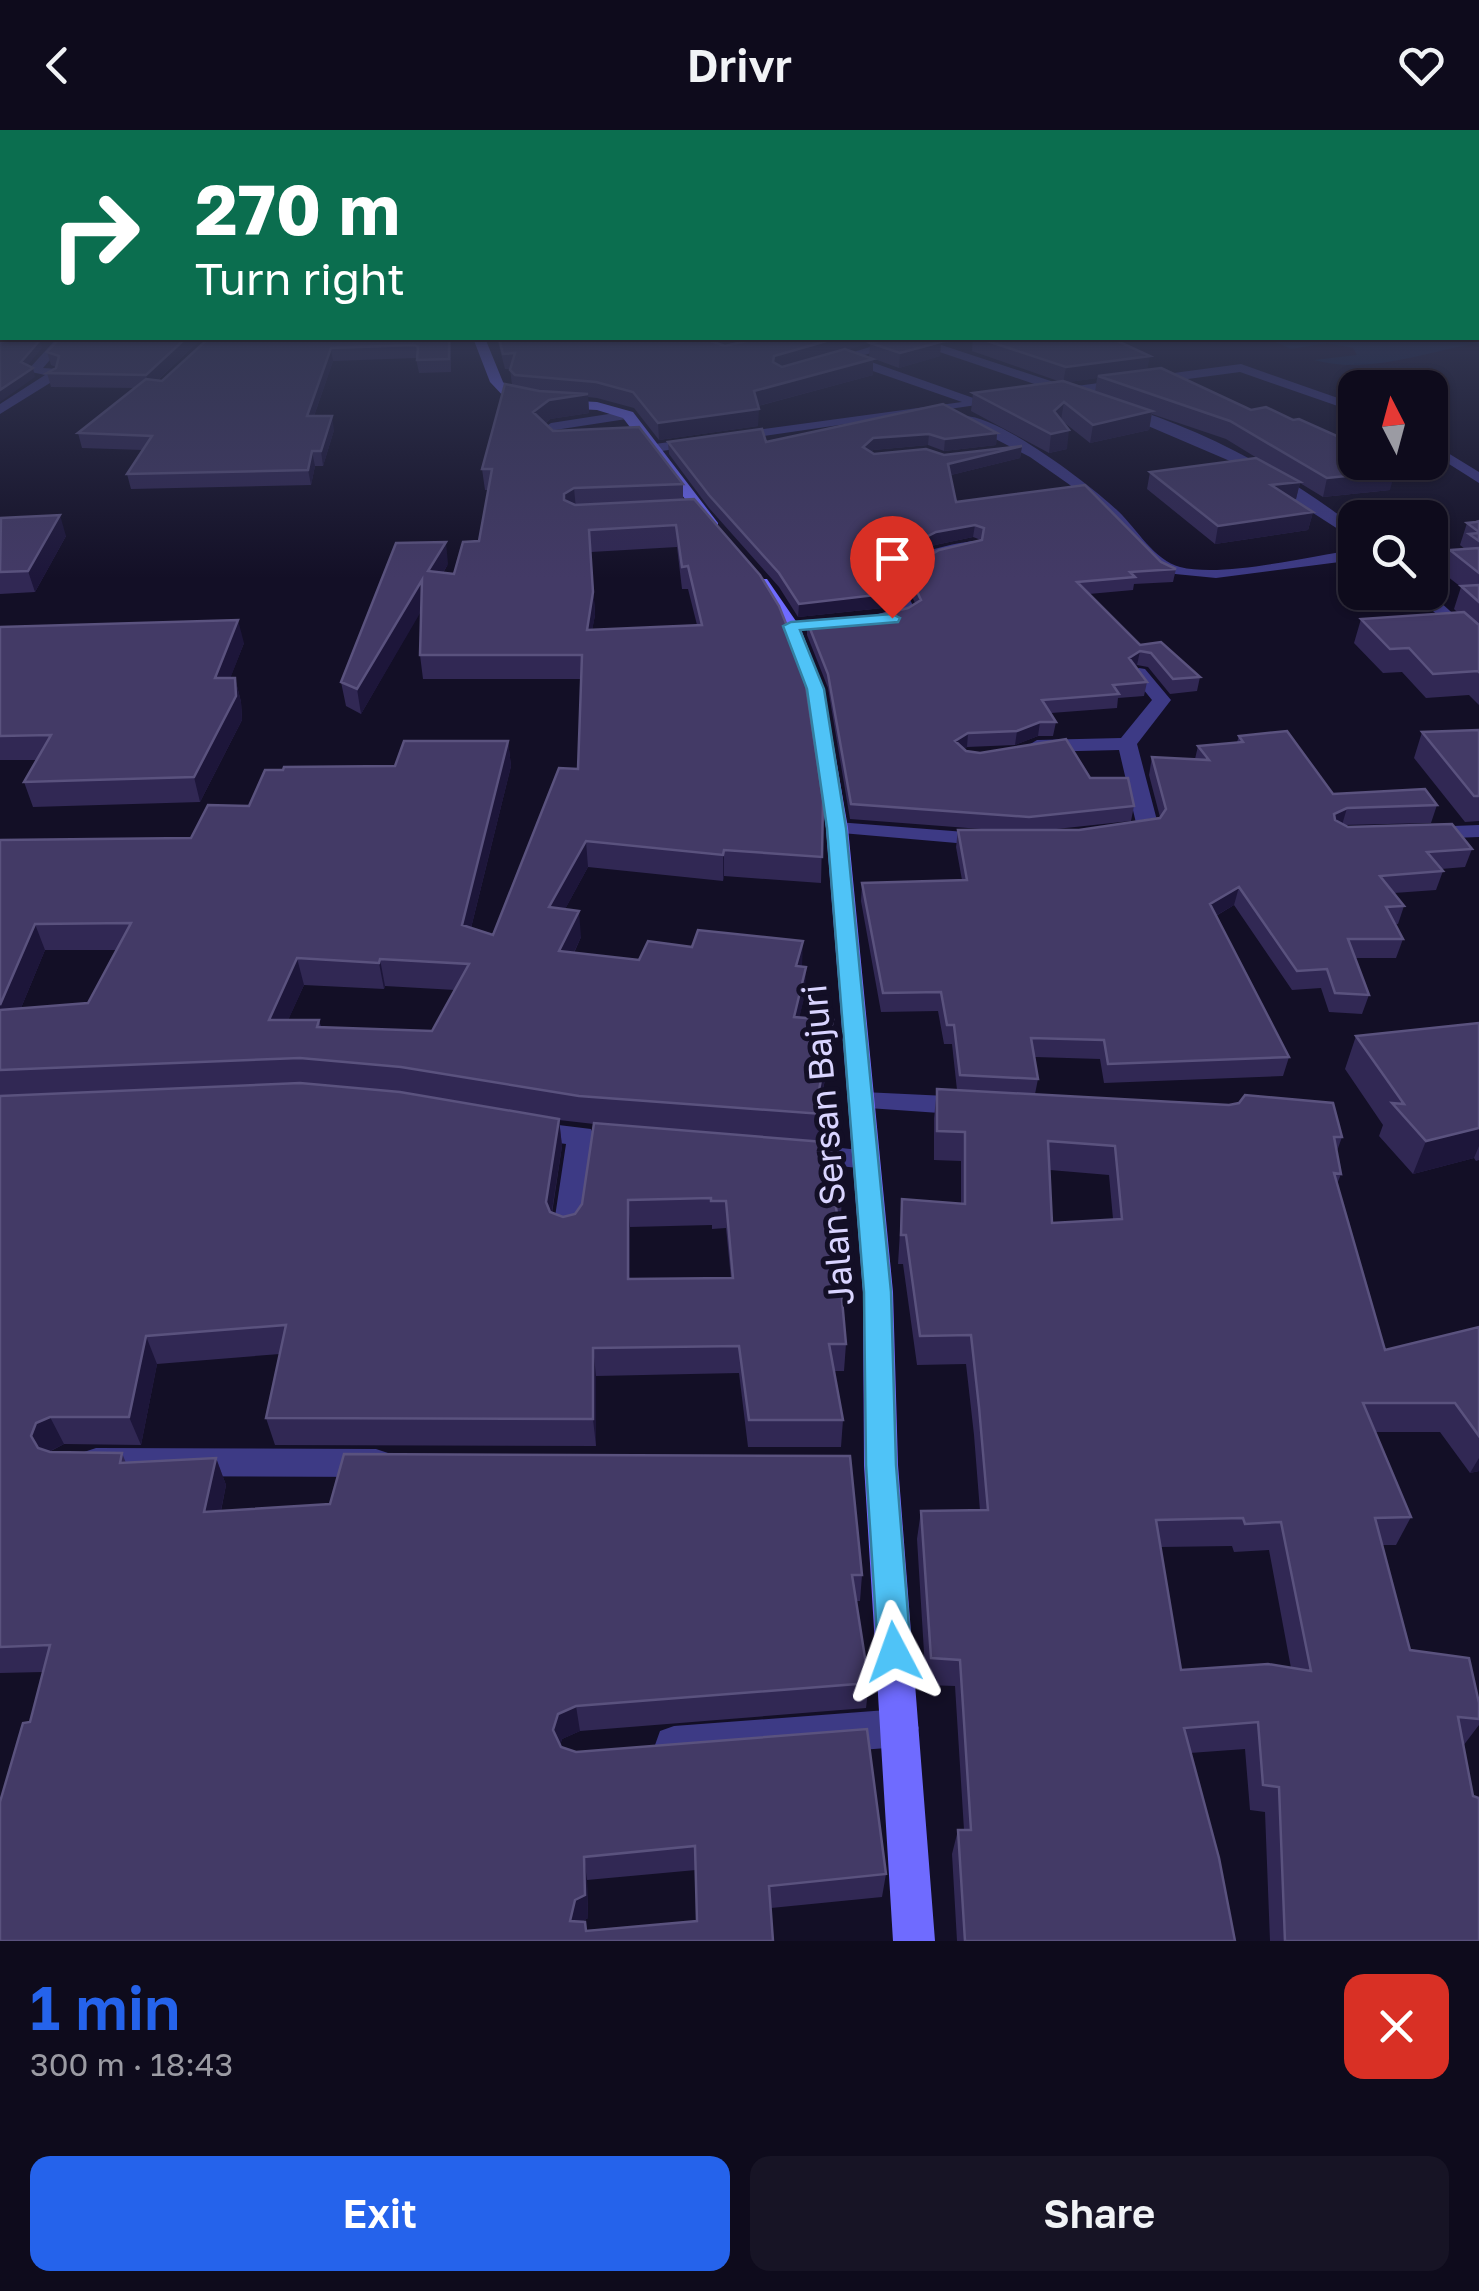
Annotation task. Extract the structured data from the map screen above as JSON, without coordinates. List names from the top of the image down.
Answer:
{
  "streets": {
    "main road": ["Jalan Sersan Bajuri"]
  },
  "north": "top",
  "page": {
    "header": "Drivr",
    "turn": ["270 m", "Turn right"],
    "heading": ["1 min", "300 m · 18:43"],
    "buttons": ["Exit", "Share"]
  }
}
